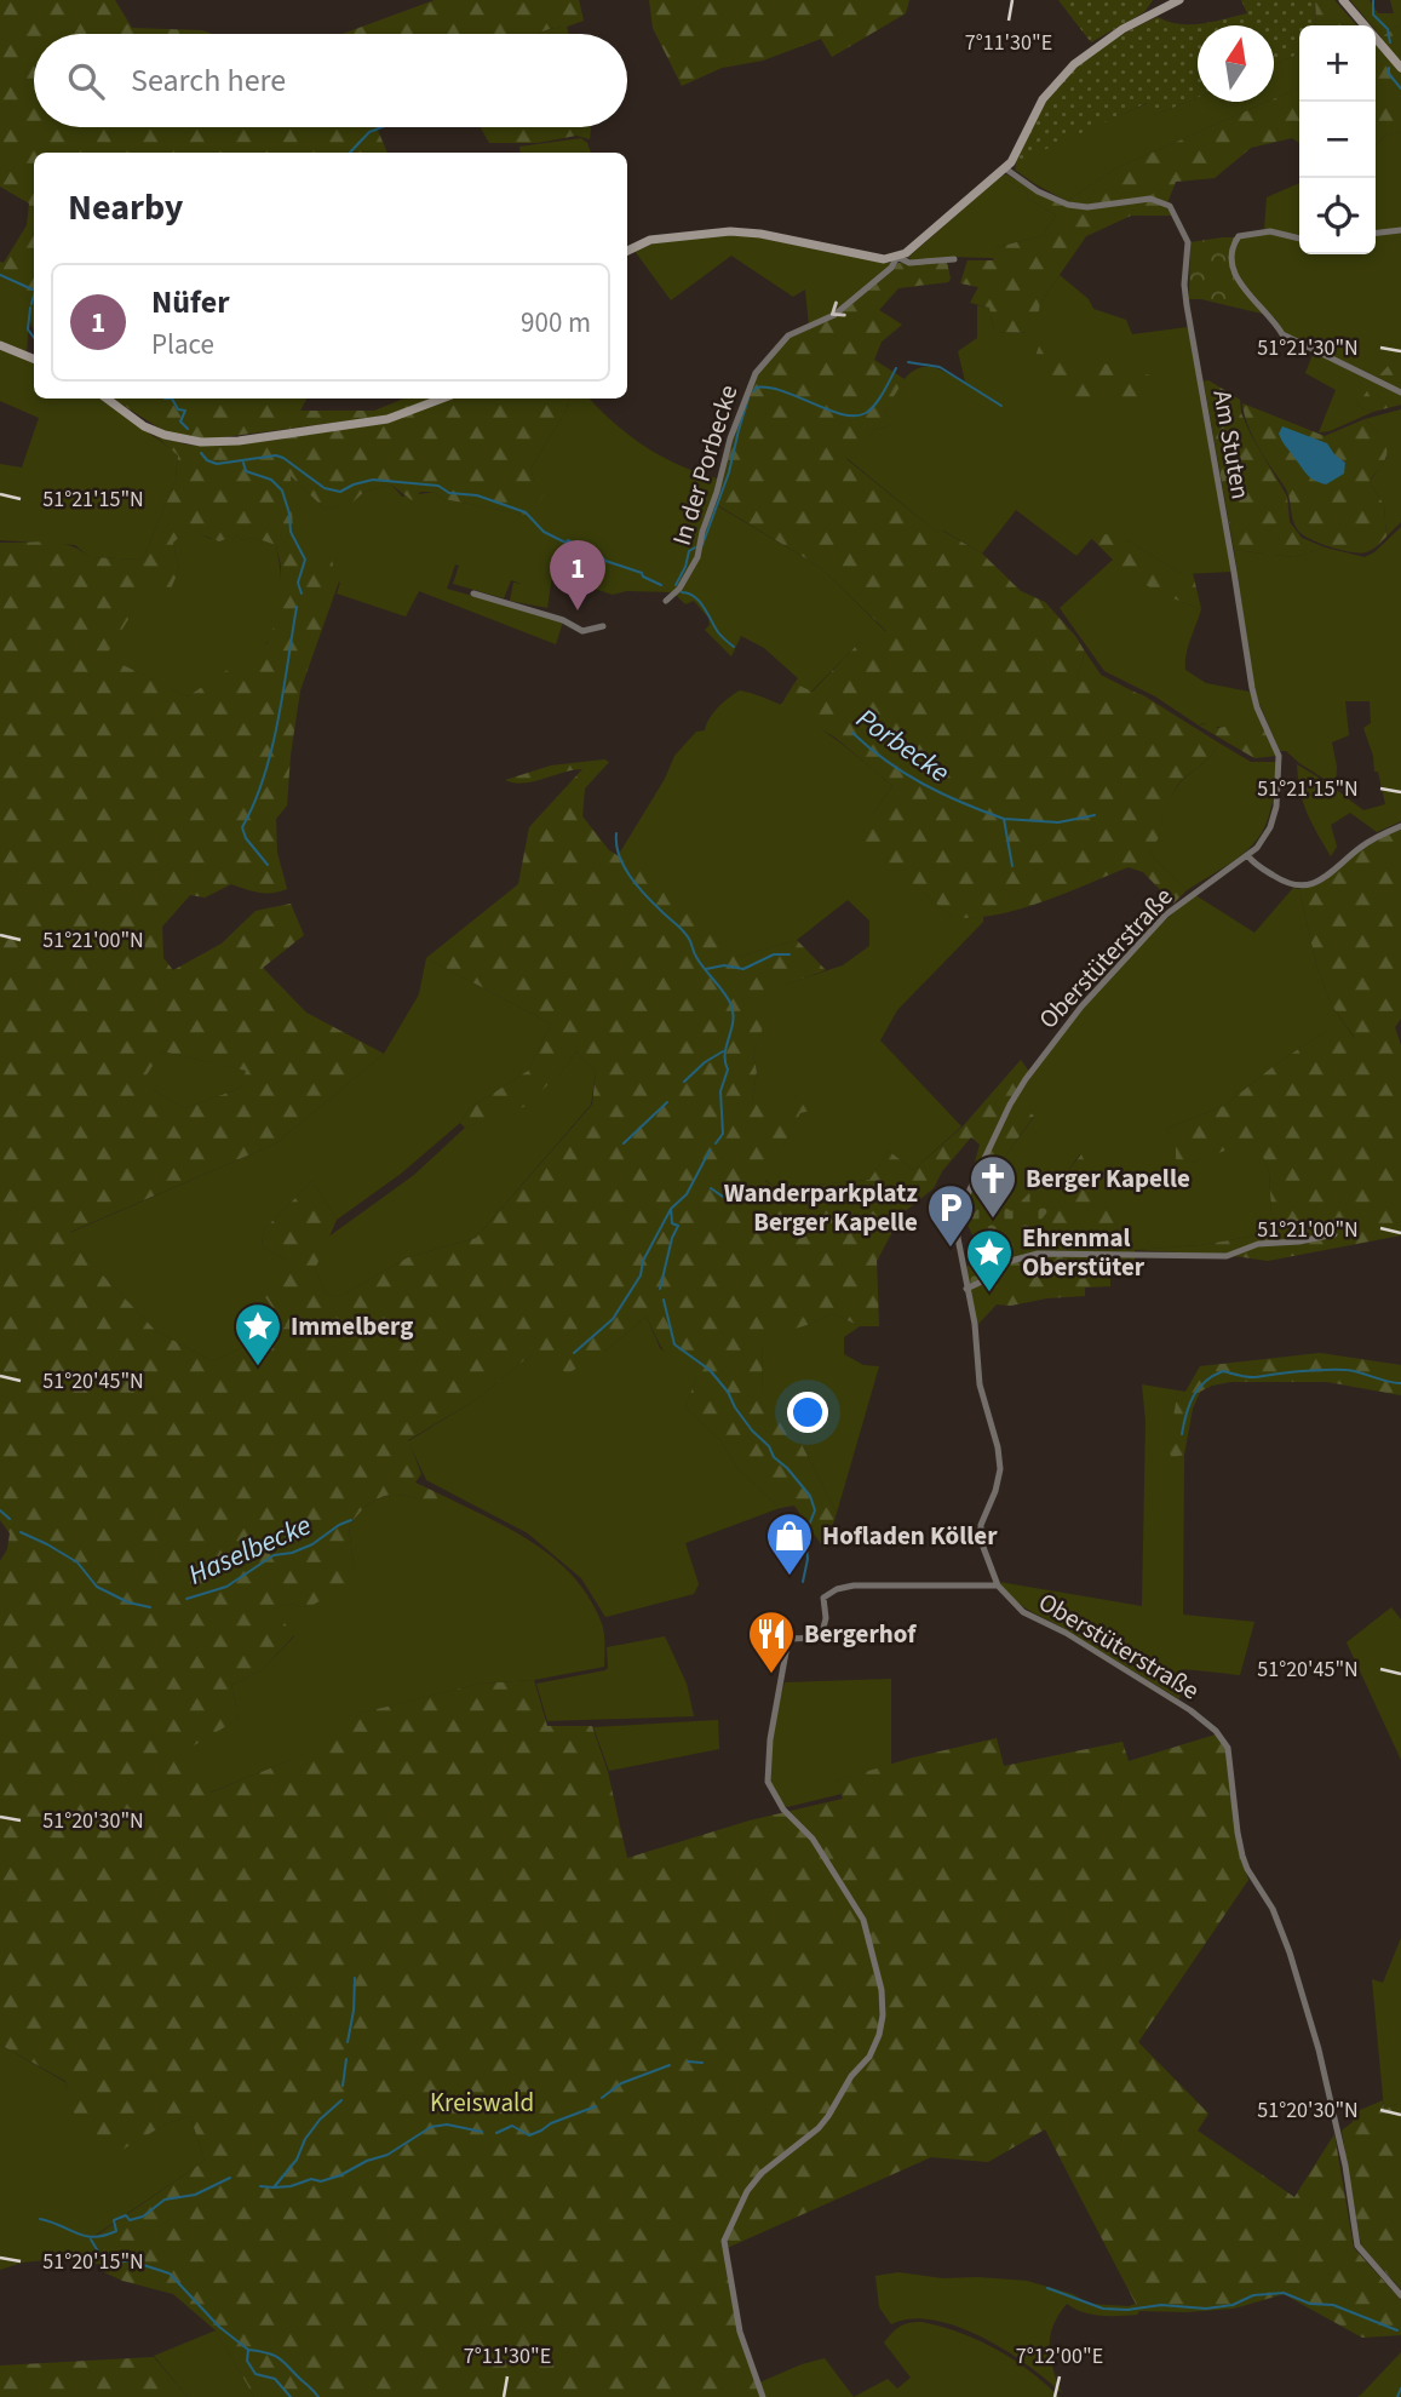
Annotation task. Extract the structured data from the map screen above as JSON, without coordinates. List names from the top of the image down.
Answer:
{
  "streets": {
    "street": ["Am Stuten", "In der Porbecke", "Oberstüterstraße"]
  },
  "crossings": [
    ["Am Stuten", "Oberstüterstraße"]
  ],
  "one_way": ["In der Porbecke"],
  "water": ["Porbecke", "Haselbecke"],
  "parks": ["Kreiswald"],
  "places": {
    "church": ["Berger Kapelle"],
    "parking": ["Wanderparkplatz Berger Kapelle"],
    "place": ["Ehrenmal Oberstüter", "Immelberg"],
    "shop": ["Hofladen Köller"],
    "restaurant": ["Bergerhof"]
  },
  "north": "top",
  "page": {
    "map_buttons": ["+", "−"],
    "search": "Search here",
    "heading": "Nearby",
    "list": [
      {
        "mark": "1",
        "name": "Nüfer",
        "note": "Place",
        "value": "900 m"
      }
    ],
    "pins": "1"
  },
  "coordinates": [
    "7°11'30\"E",
    "51°21'30\"N",
    "51°21'15\"N",
    "51°21'00\"N",
    "51°20'45\"N",
    "51°20'30\"N",
    "51°20'15\"N",
    "7°12'00\"E"
  ]
}
